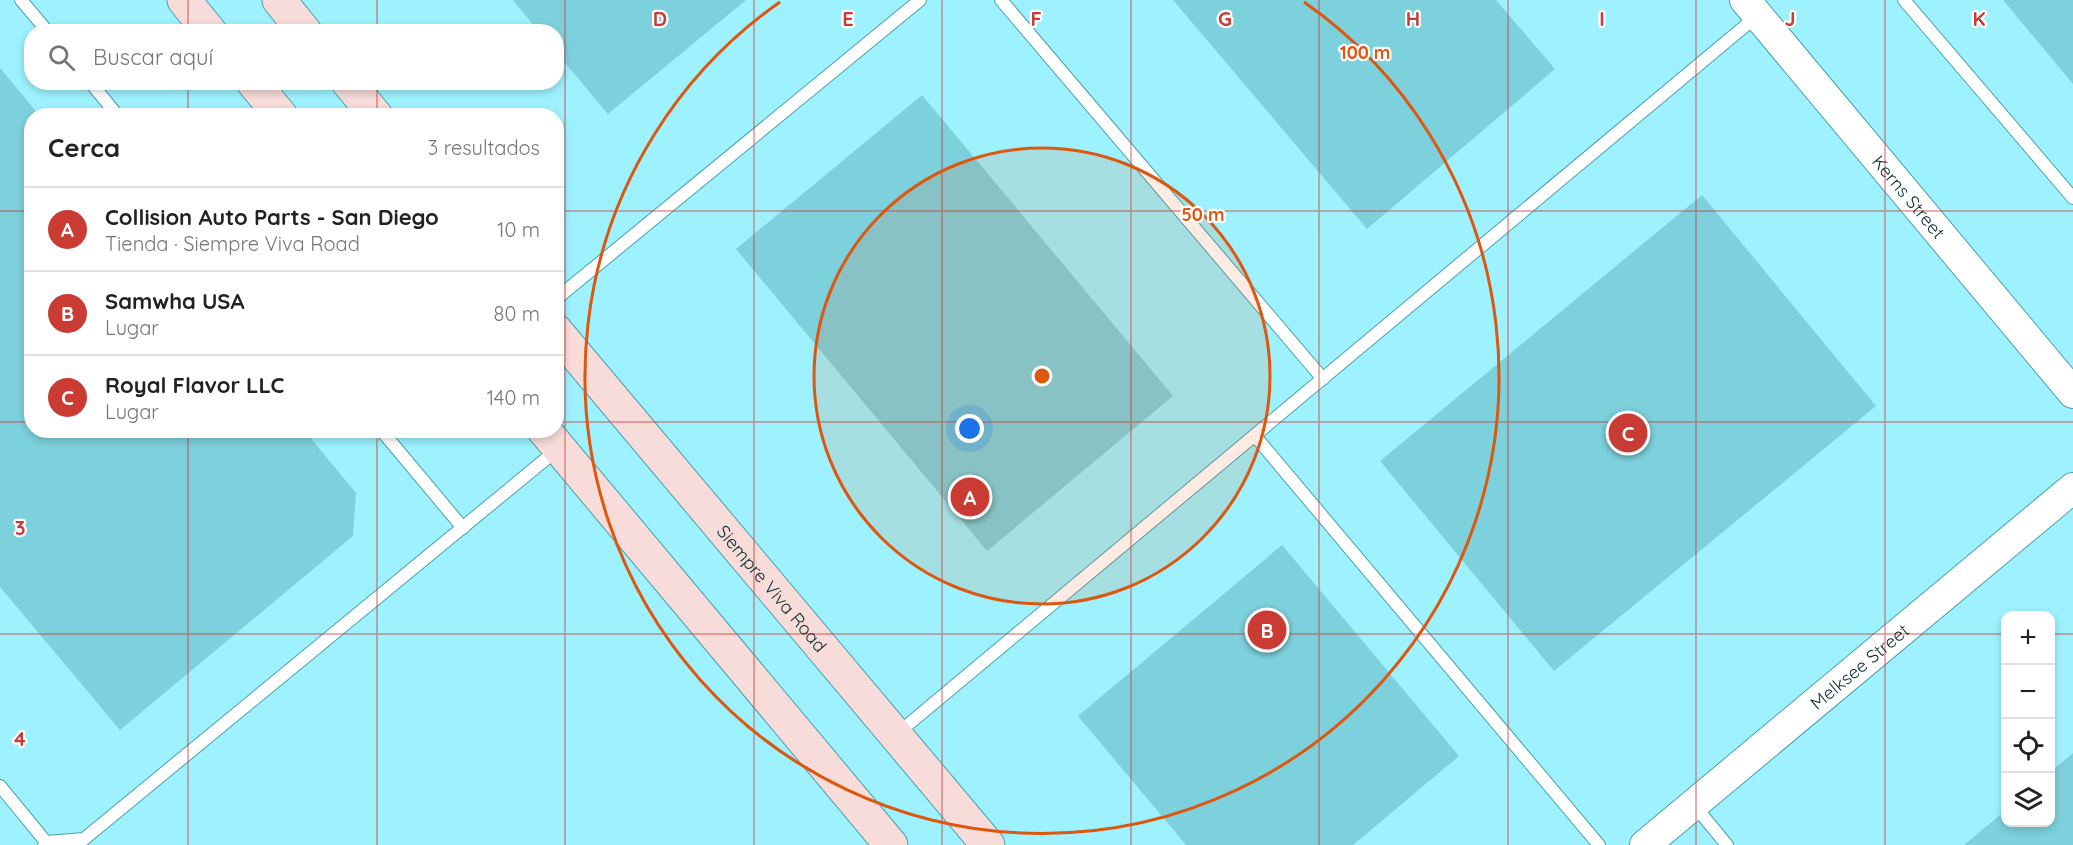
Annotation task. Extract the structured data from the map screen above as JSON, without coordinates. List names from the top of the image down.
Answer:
{
  "streets": {
    "main road": ["Siempre Viva Road"],
    "street": ["Kerns Street", "Melksee Street"]
  },
  "page": {
    "search": "Buscar aquí",
    "heading": ["Cerca", "3 resultados"],
    "list": [
      {
        "mark": "A",
        "name": "Collision Auto Parts - San Diego",
        "note": "Tienda · Siempre Viva Road",
        "value": "10 m"
      },
      {
        "mark": "B",
        "name": "Samwha USA",
        "note": "Lugar",
        "value": "80 m"
      },
      {
        "mark": "C",
        "name": "Royal Flavor LLC",
        "note": "Lugar",
        "value": "140 m"
      }
    ],
    "pins": ["C", "A", "B"],
    "map_buttons": ["+", "−"]
  },
  "grid": {
    "columns": [
      "D",
      "E",
      "F",
      "G",
      "H",
      "I",
      "J",
      "K"
    ],
    "rows": ["3", "4"]
  },
  "rings": ["100 m", "50 m"]
}
